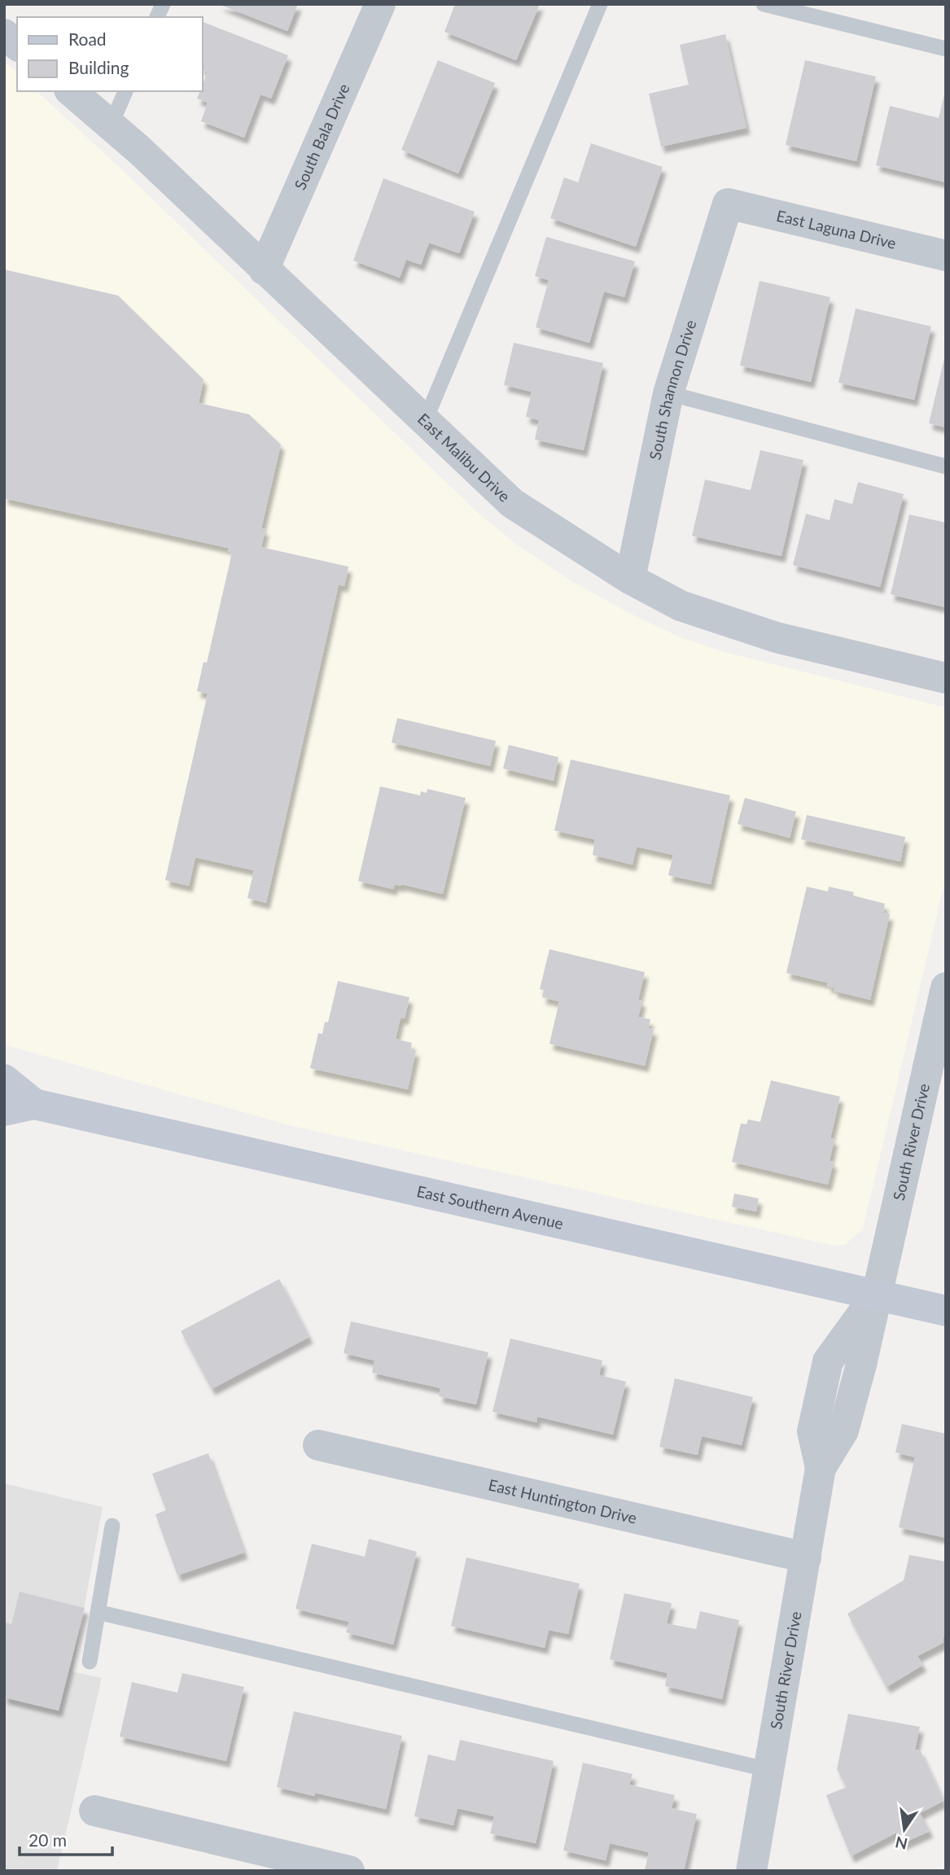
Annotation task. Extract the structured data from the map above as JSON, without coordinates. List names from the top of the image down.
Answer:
{
  "streets": {
    "main road": ["East Southern Avenue"],
    "street": [
      "South Bala Drive",
      "East Laguna Drive",
      "South Shannon Drive",
      "East Malibu Drive",
      "South River Drive",
      "East Huntington Drive"
    ]
  },
  "crossings": [
    ["South Bala Drive", "East Malibu Drive"],
    ["East Laguna Drive", "South Shannon Drive"],
    ["South Shannon Drive", "East Malibu Drive"],
    ["South River Drive", "East Southern Avenue"],
    ["South River Drive", "East Huntington Drive"]
  ],
  "legend": ["Road", "Building"],
  "scale_bar": "20 m",
  "north": "bottom"
}
